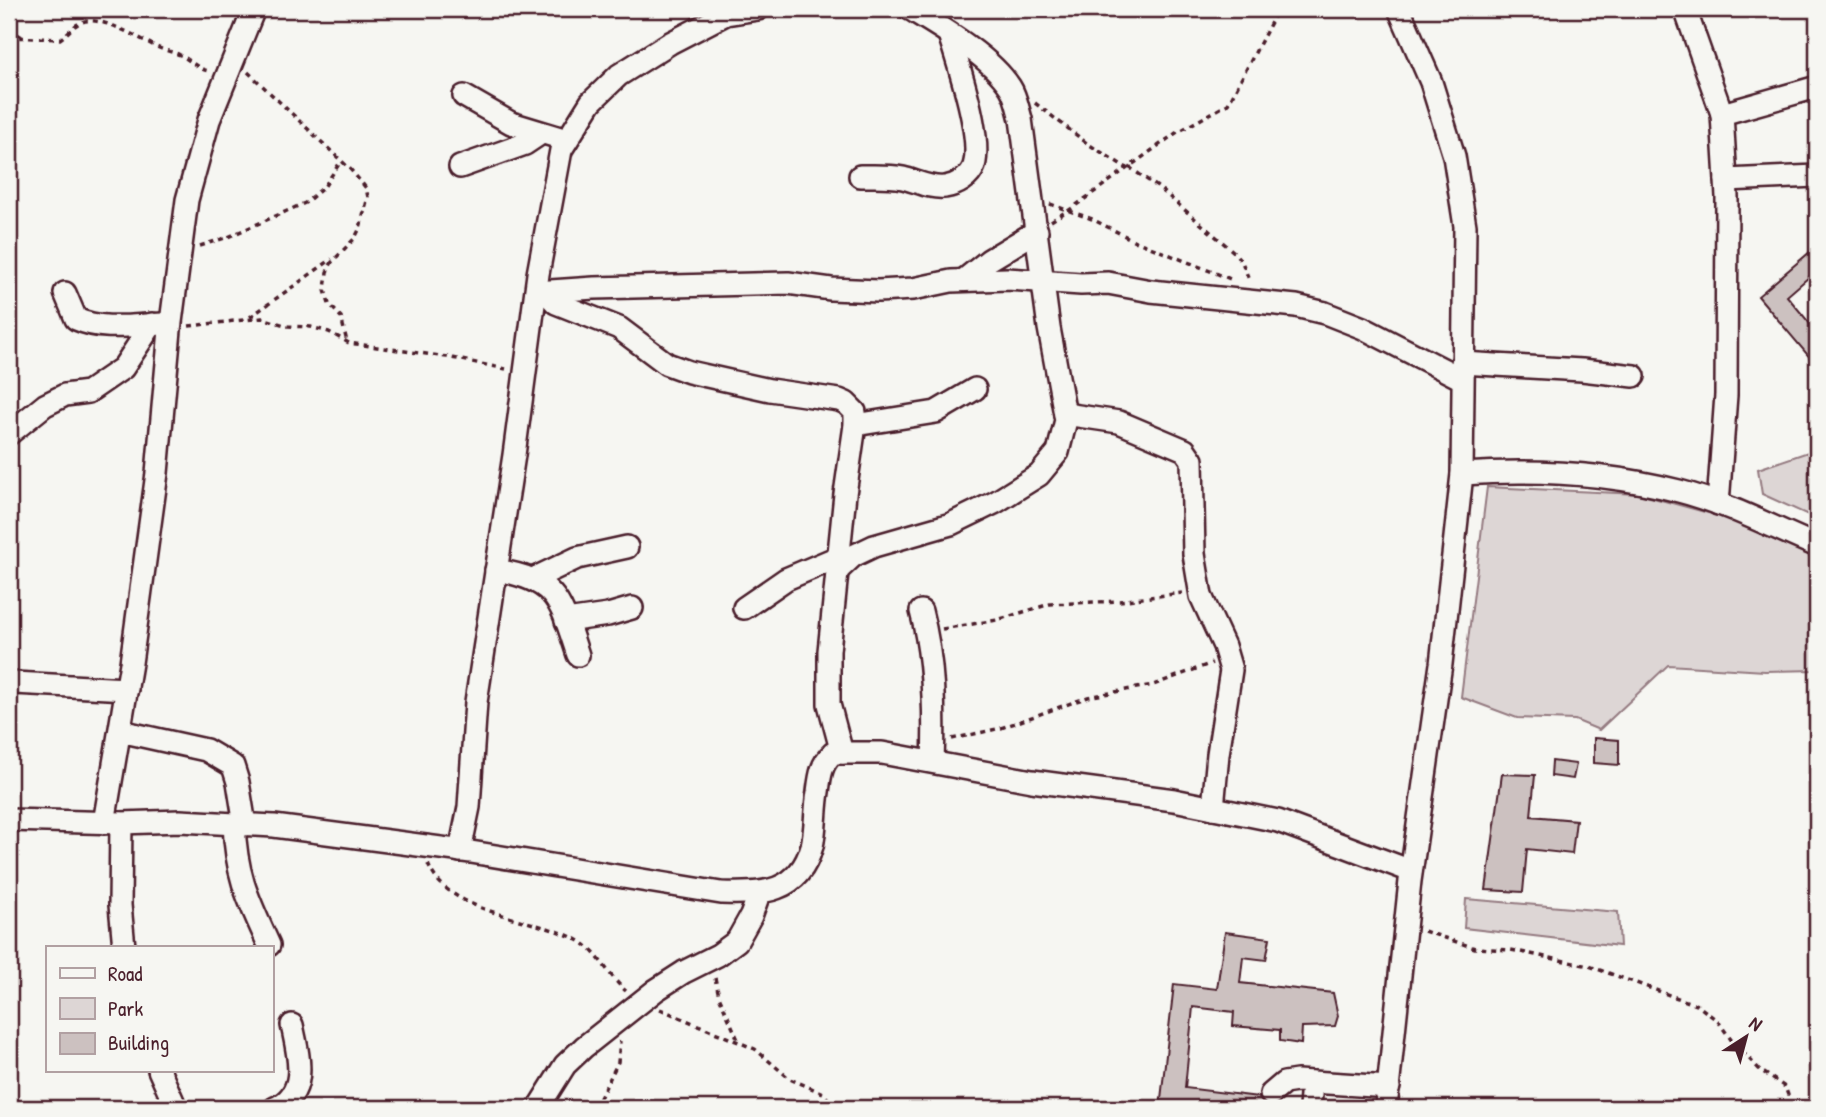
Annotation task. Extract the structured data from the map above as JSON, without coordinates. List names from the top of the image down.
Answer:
{
  "legend": ["Road", "Park", "Building"],
  "north": "top right"
}
